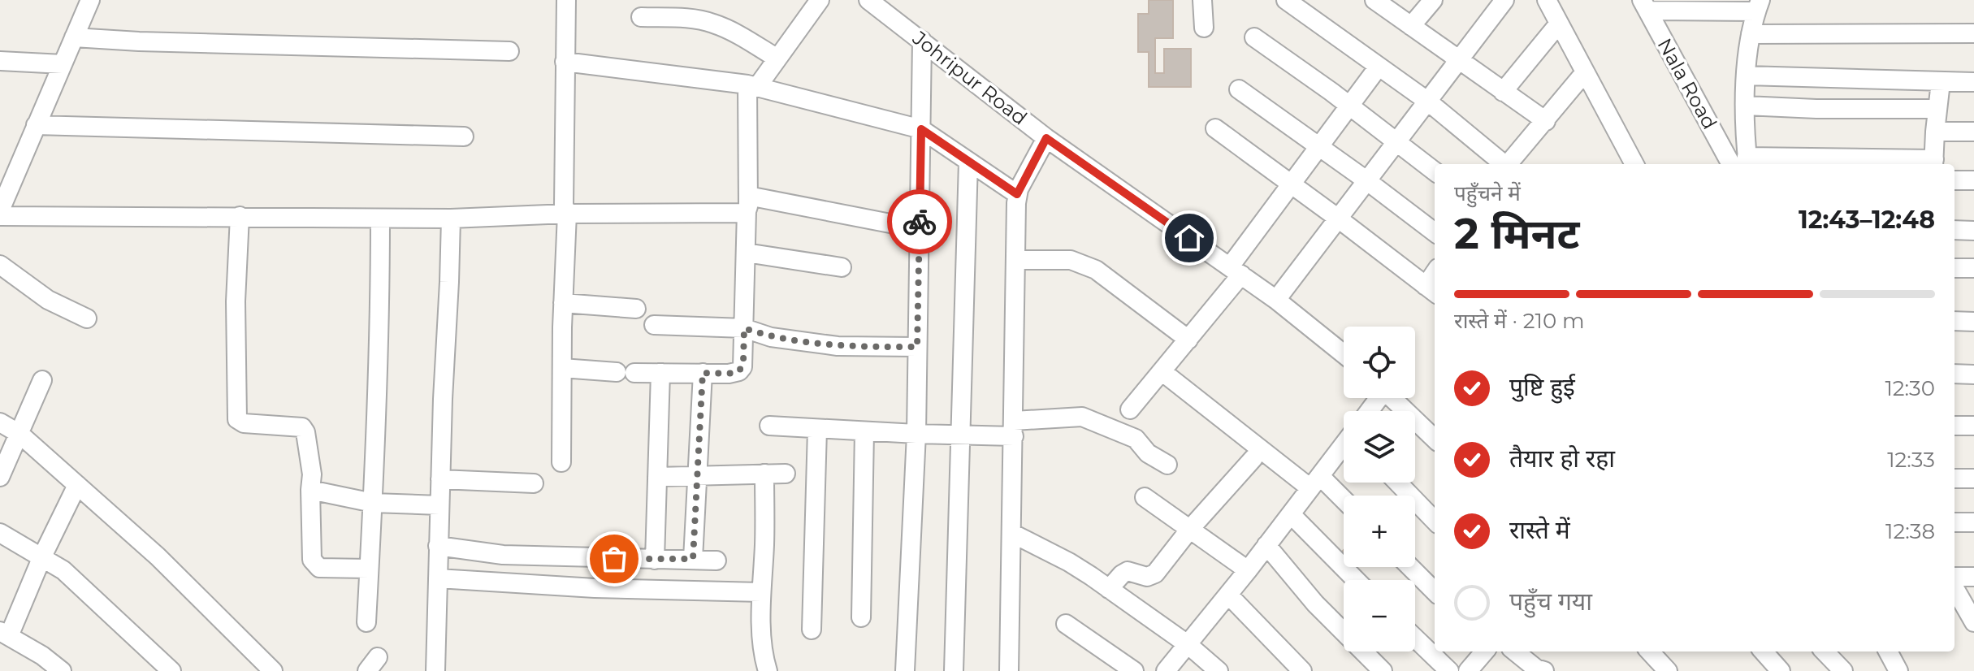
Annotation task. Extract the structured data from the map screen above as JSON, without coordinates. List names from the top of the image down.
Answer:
{
  "streets": {
    "street": ["Johripur Road", "Nala Road"]
  },
  "page": {
    "heading": ["2 मिनट", "पहुँचने में", "12:43–12:48"],
    "bar": "रास्ते में · 210 m",
    "map_buttons": ["+", "−"],
    "list": [
      ["पुष्टि हुई", "12:30"],
      ["तैयार हो रहा", "12:33"],
      ["रास्ते में", "12:38"],
      "पहुँच गया"
    ]
  }
}
